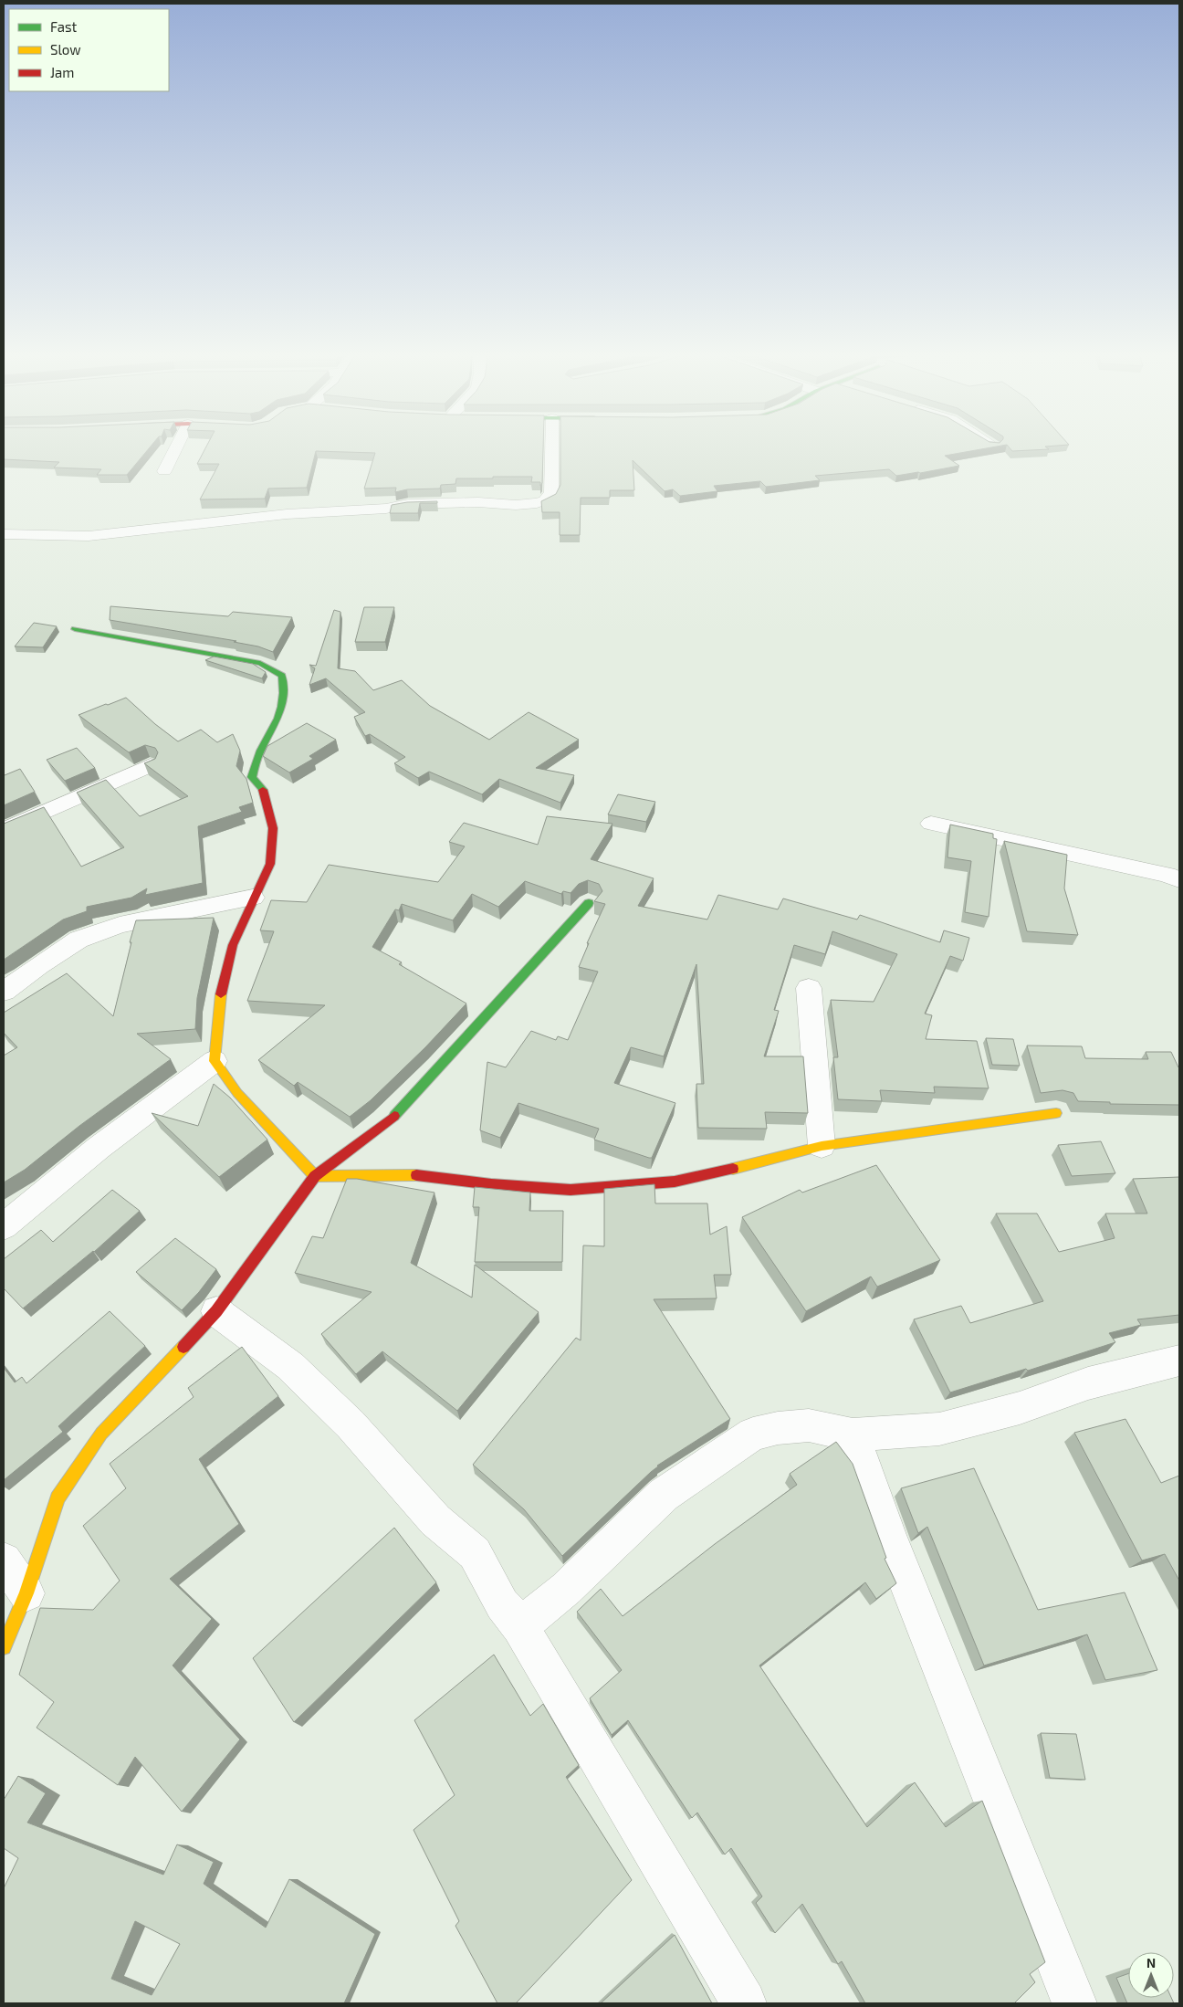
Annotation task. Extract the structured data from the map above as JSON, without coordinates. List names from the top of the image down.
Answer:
{
  "legend": ["Fast", "Slow", "Jam"],
  "north": "top"
}
